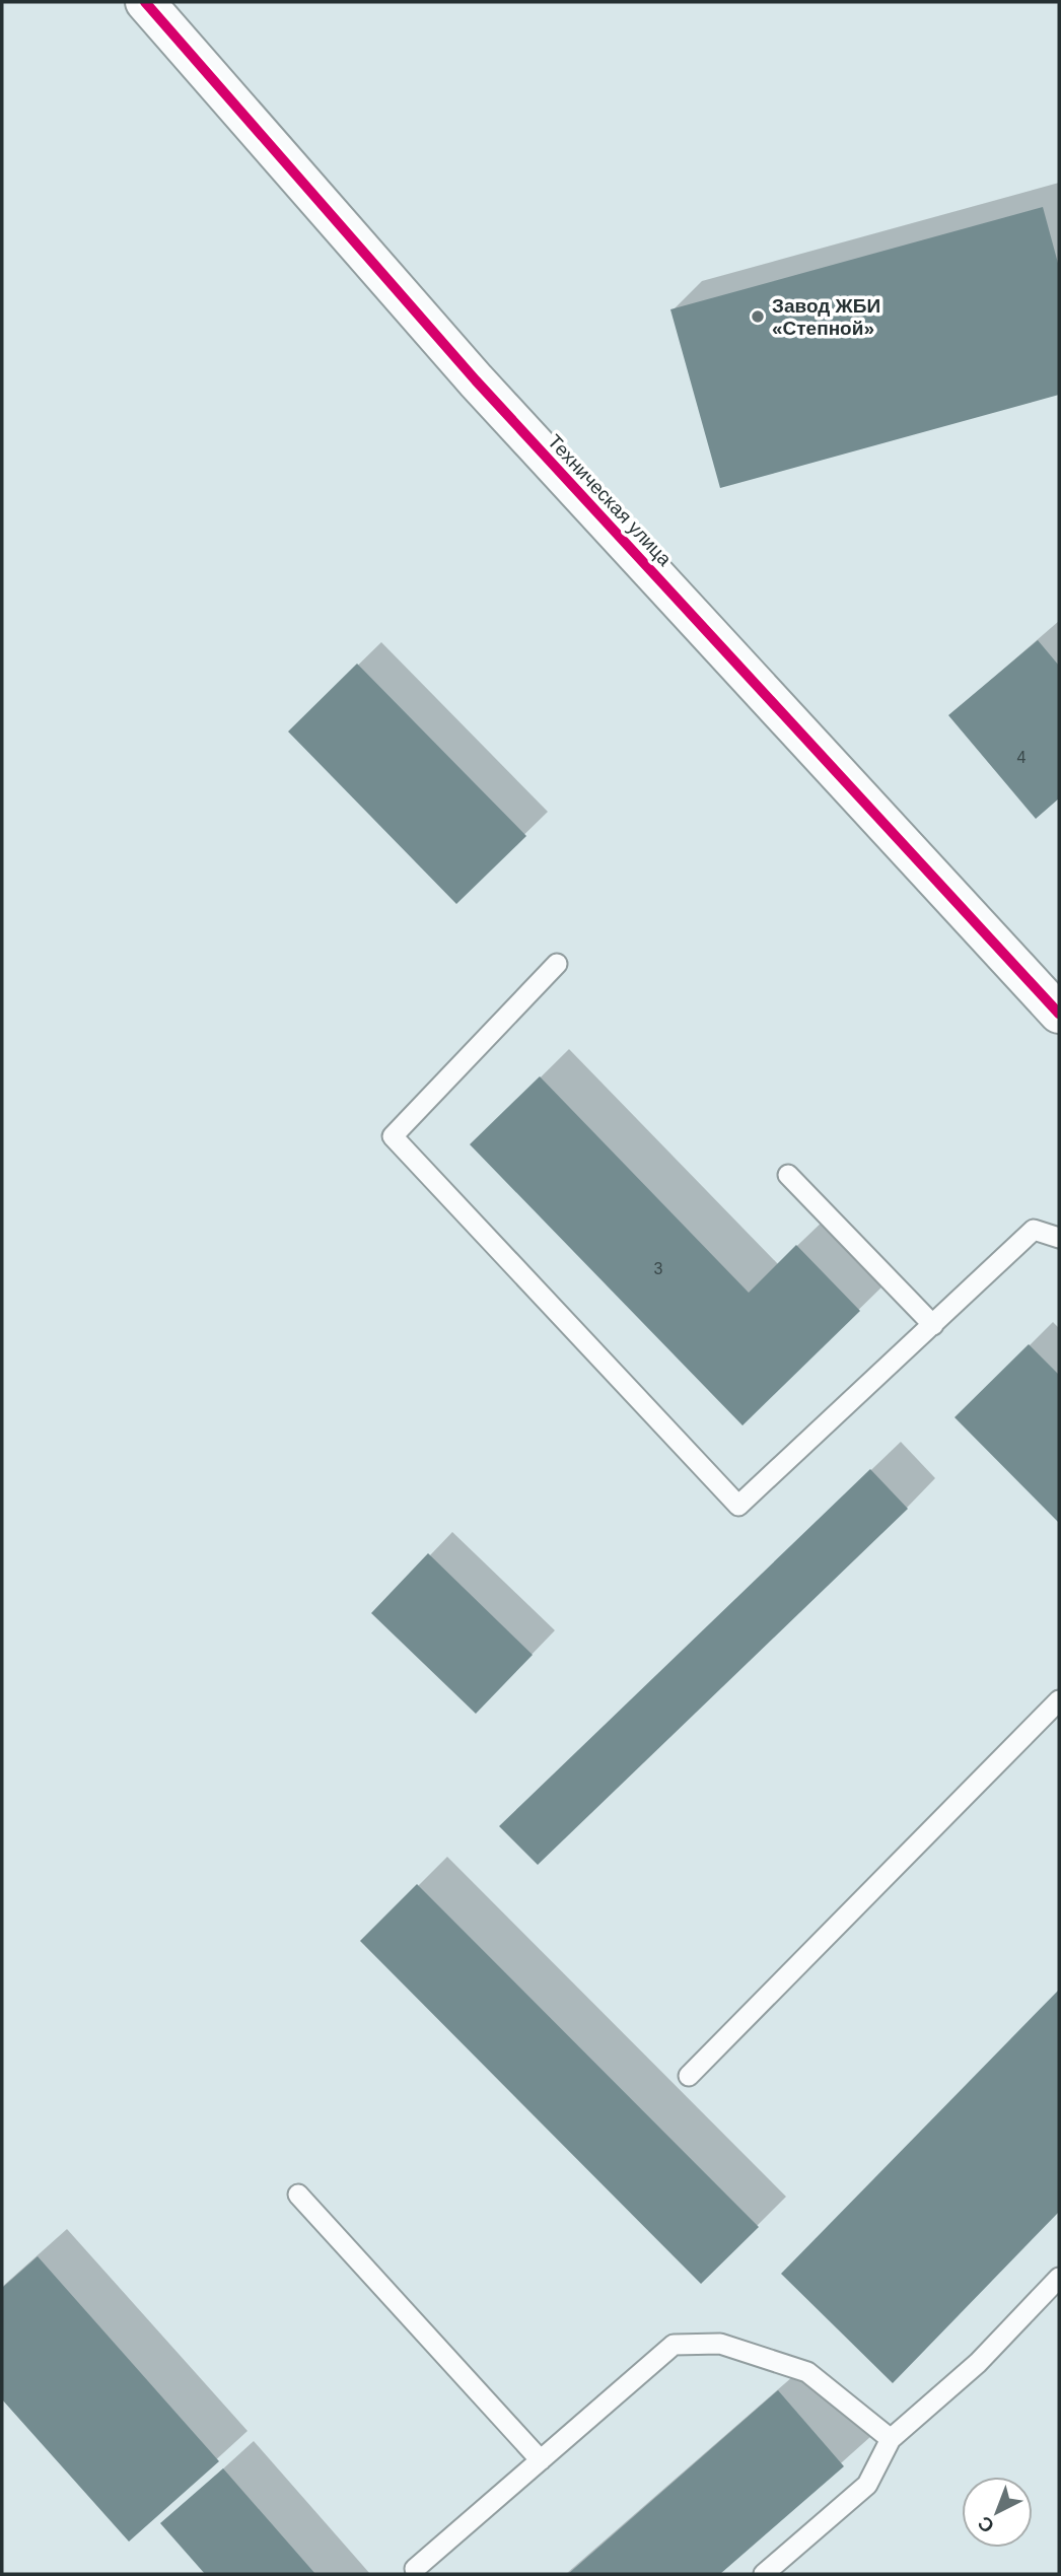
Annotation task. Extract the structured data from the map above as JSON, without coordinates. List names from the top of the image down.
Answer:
{
  "streets": {
    "street": ["Техническая улица"]
  },
  "places": ["Завод ЖБИ «Степной»"],
  "house_numbers": ["4", "3"],
  "north": "bottom left"
}
